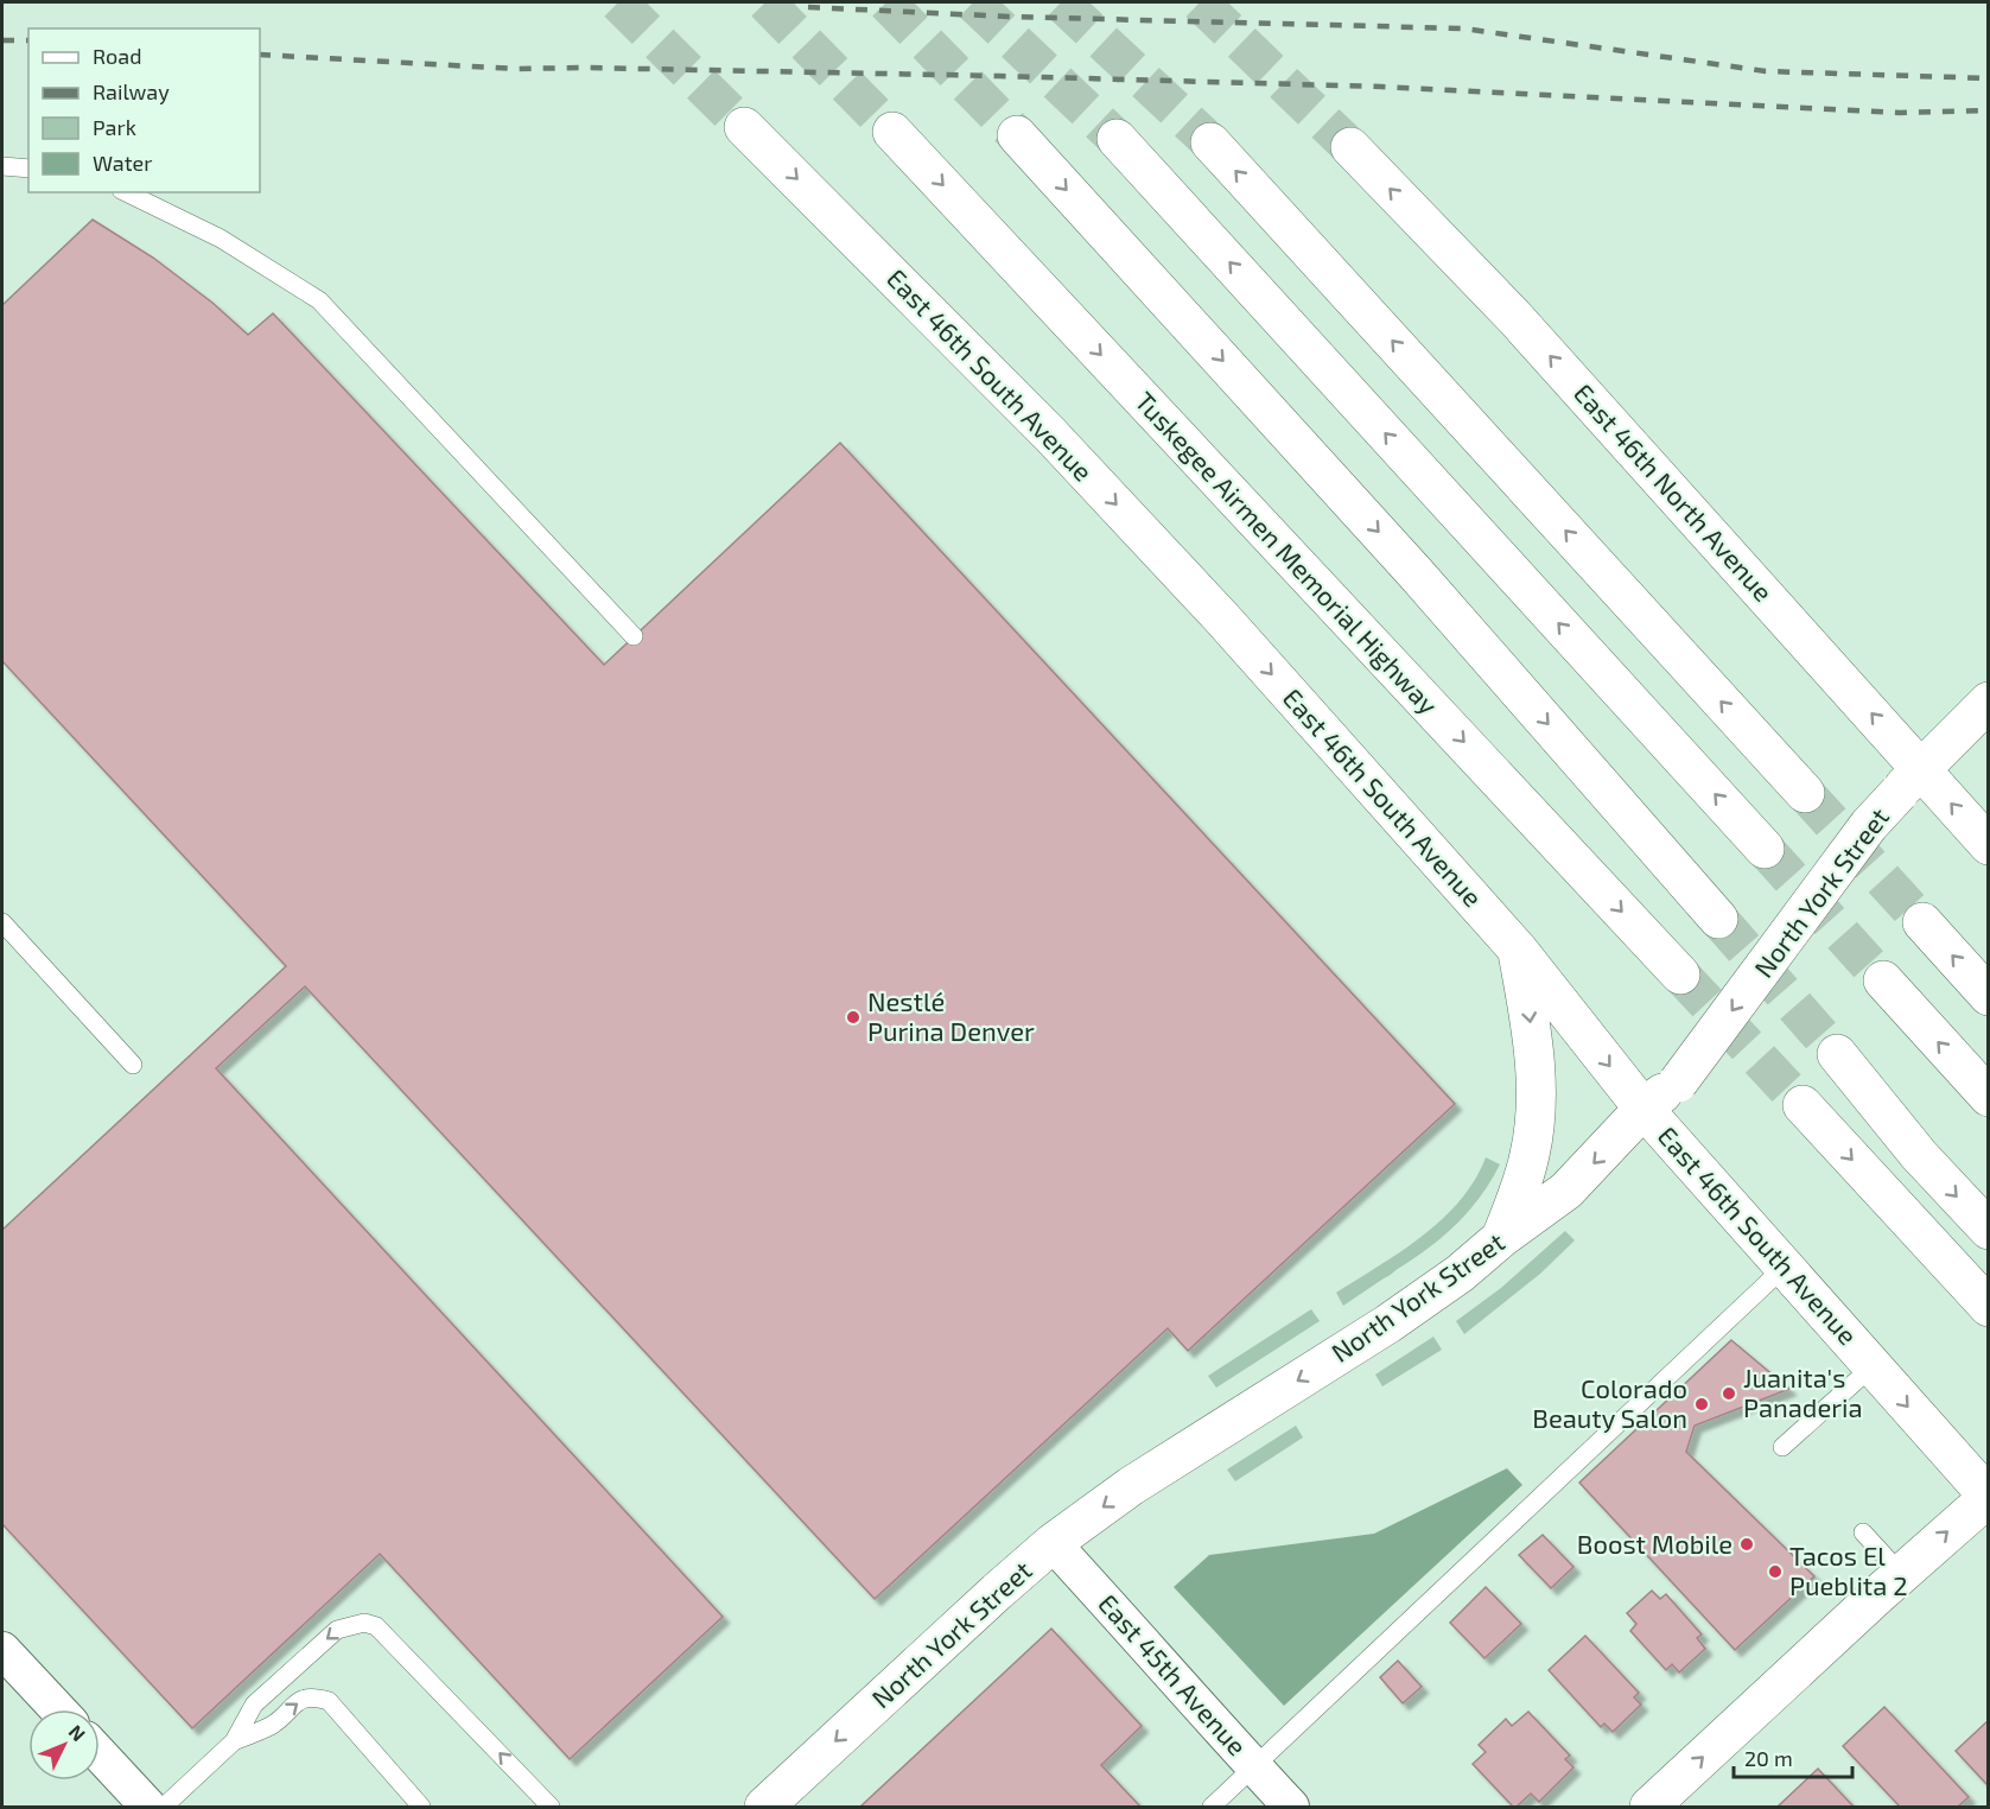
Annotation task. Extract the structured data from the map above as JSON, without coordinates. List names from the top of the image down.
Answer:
{
  "streets": {
    "main road": [
      "East 46th South Avenue",
      "East 46th North Avenue",
      "Tuskegee Airmen Memorial Highway",
      "North York Street"
    ],
    "street": ["East 45th Avenue"]
  },
  "crossings": [
    ["East 46th South Avenue", "North York Street"],
    ["East 46th North Avenue", "North York Street"],
    ["North York Street", "East 45th Avenue"]
  ],
  "one_way": ["North York Street"],
  "places": [
    "Nestlé Purina Denver",
    "Juanita's Panaderia",
    "Colorado Beauty Salon",
    "Boost Mobile",
    "Tacos El Pueblita 2"
  ],
  "legend": [
    "Road",
    "Railway",
    "Park",
    "Water"
  ],
  "scale_bar": "20 m",
  "north": "top right"
}
